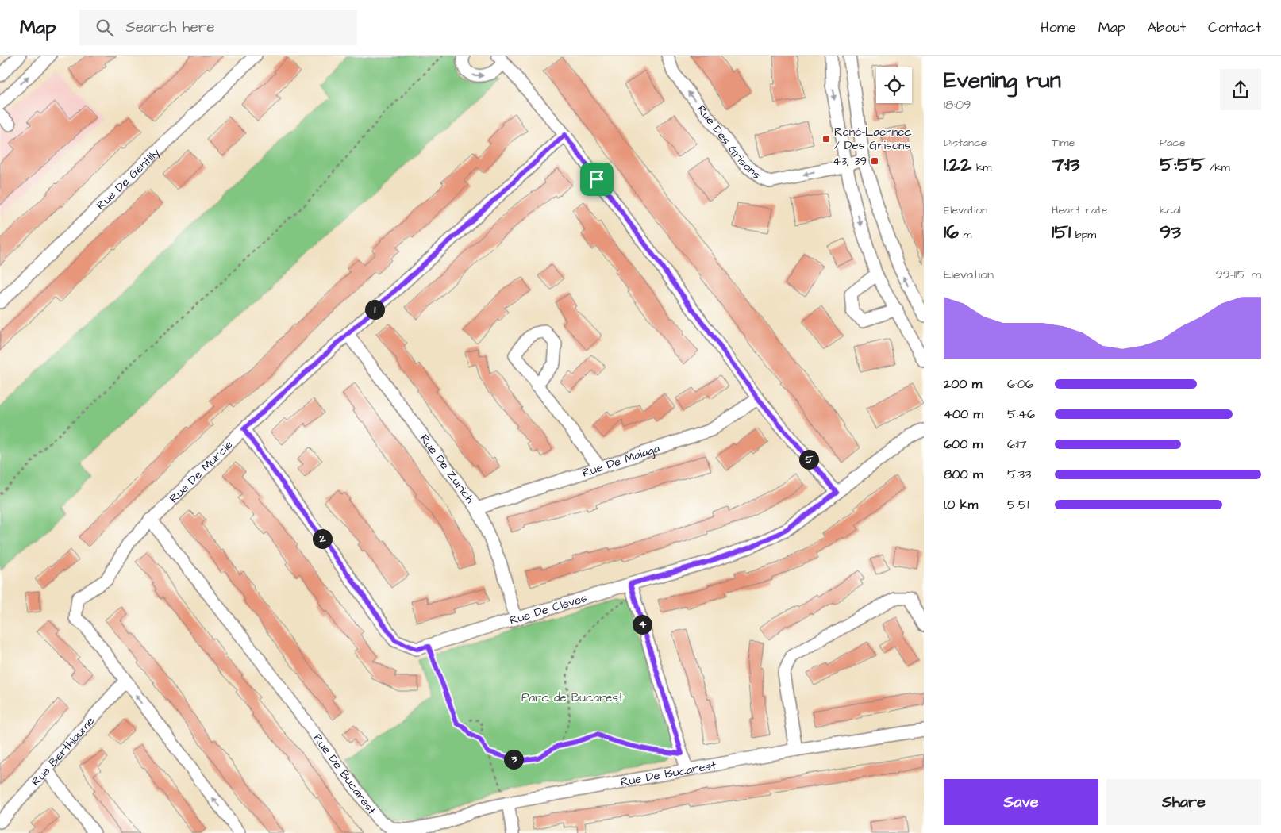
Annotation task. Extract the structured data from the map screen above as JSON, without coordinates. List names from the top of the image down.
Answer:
{
  "streets": {
    "street": [
      "Rue Des Grisons",
      "Rue De Gentilly",
      "Rue De Malaga",
      "Rue De Zurich",
      "Rue De Murcie",
      "Rue De Clèves",
      "Rue Berthiaume",
      "Rue De Bucarest"
    ]
  },
  "crossings": [
    ["Rue De Malaga", "Rue De Zurich"],
    ["Rue De Zurich", "Rue De Murcie"],
    ["Rue De Zurich", "Rue De Clèves"],
    ["Rue De Murcie", "Rue De Clèves"],
    ["Rue De Murcie", "Rue Berthiaume"],
    ["Rue De Murcie", "Rue De Bucarest"]
  ],
  "one_way": ["Rue Des Grisons"],
  "parks": ["Parc de Bucarest"],
  "places": {
    "transit": ["René-Laennec / Des Grisons", "43, 39"]
  },
  "page": {
    "header": "Map",
    "search": "Search here",
    "nav": [
      "Home",
      "Map",
      "About",
      "Contact"
    ],
    "heading": ["Evening run", "18:09"],
    "stats": [
      ["Distance", "1.22 km"],
      ["Time", "7:13"],
      ["Pace", "5:55 /km"],
      ["Elevation", "16 m"],
      ["Heart rate", "151 bpm"],
      ["kcal", "93"]
    ],
    "chart": ["Elevation", "99–115 m"],
    "pins": [
      "1",
      "5",
      "2",
      "4",
      "3"
    ],
    "list": [
      {
        "name": "200 m",
        "note": "6:06"
      },
      {
        "name": "400 m",
        "note": "5:46"
      },
      {
        "name": "600 m",
        "note": "6:17"
      },
      {
        "name": "800 m",
        "note": "5:33"
      },
      {
        "name": "1.0 km",
        "note": "5:51"
      }
    ],
    "buttons": ["Save", "Share"]
  }
}
